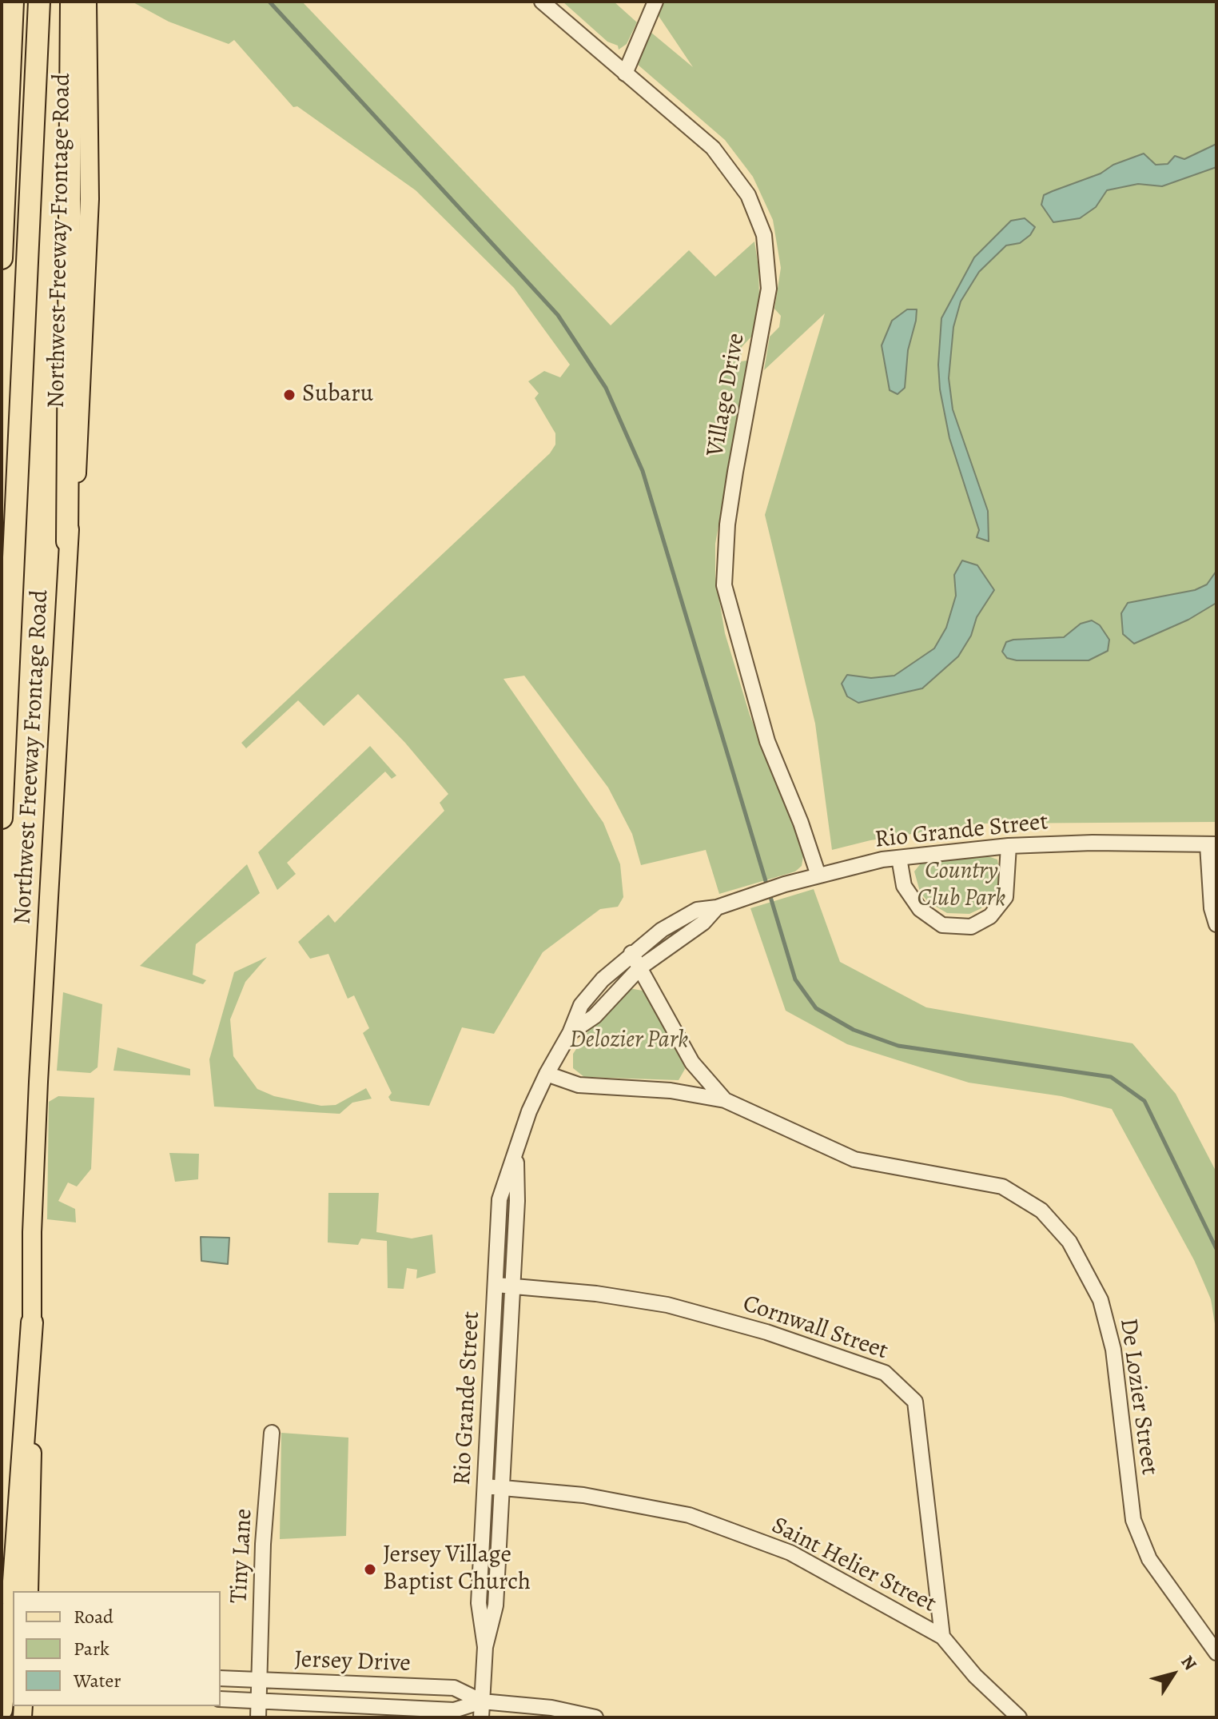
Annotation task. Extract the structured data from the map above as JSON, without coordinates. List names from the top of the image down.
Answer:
{
  "streets": {
    "main road": ["Northwest Freeway Frontage Road"],
    "street": [
      "Village Drive",
      "Rio Grande Street",
      "Cornwall Street",
      "De Lozier Street",
      "Tiny Lane",
      "Saint Helier Street",
      "Jersey Drive"
    ]
  },
  "crossings": [
    ["Village Drive", "Rio Grande Street"],
    ["Rio Grande Street", "Cornwall Street"],
    ["Rio Grande Street", "De Lozier Street"],
    ["Rio Grande Street", "Saint Helier Street"],
    ["Rio Grande Street", "Jersey Drive"],
    ["Cornwall Street", "Saint Helier Street"],
    ["Tiny Lane", "Jersey Drive"]
  ],
  "parks": ["Country Club Park", "Delozier Park"],
  "places": ["Subaru", "Jersey Village Baptist Church"],
  "legend": ["Road", "Park", "Water"],
  "north": "top right"
}
